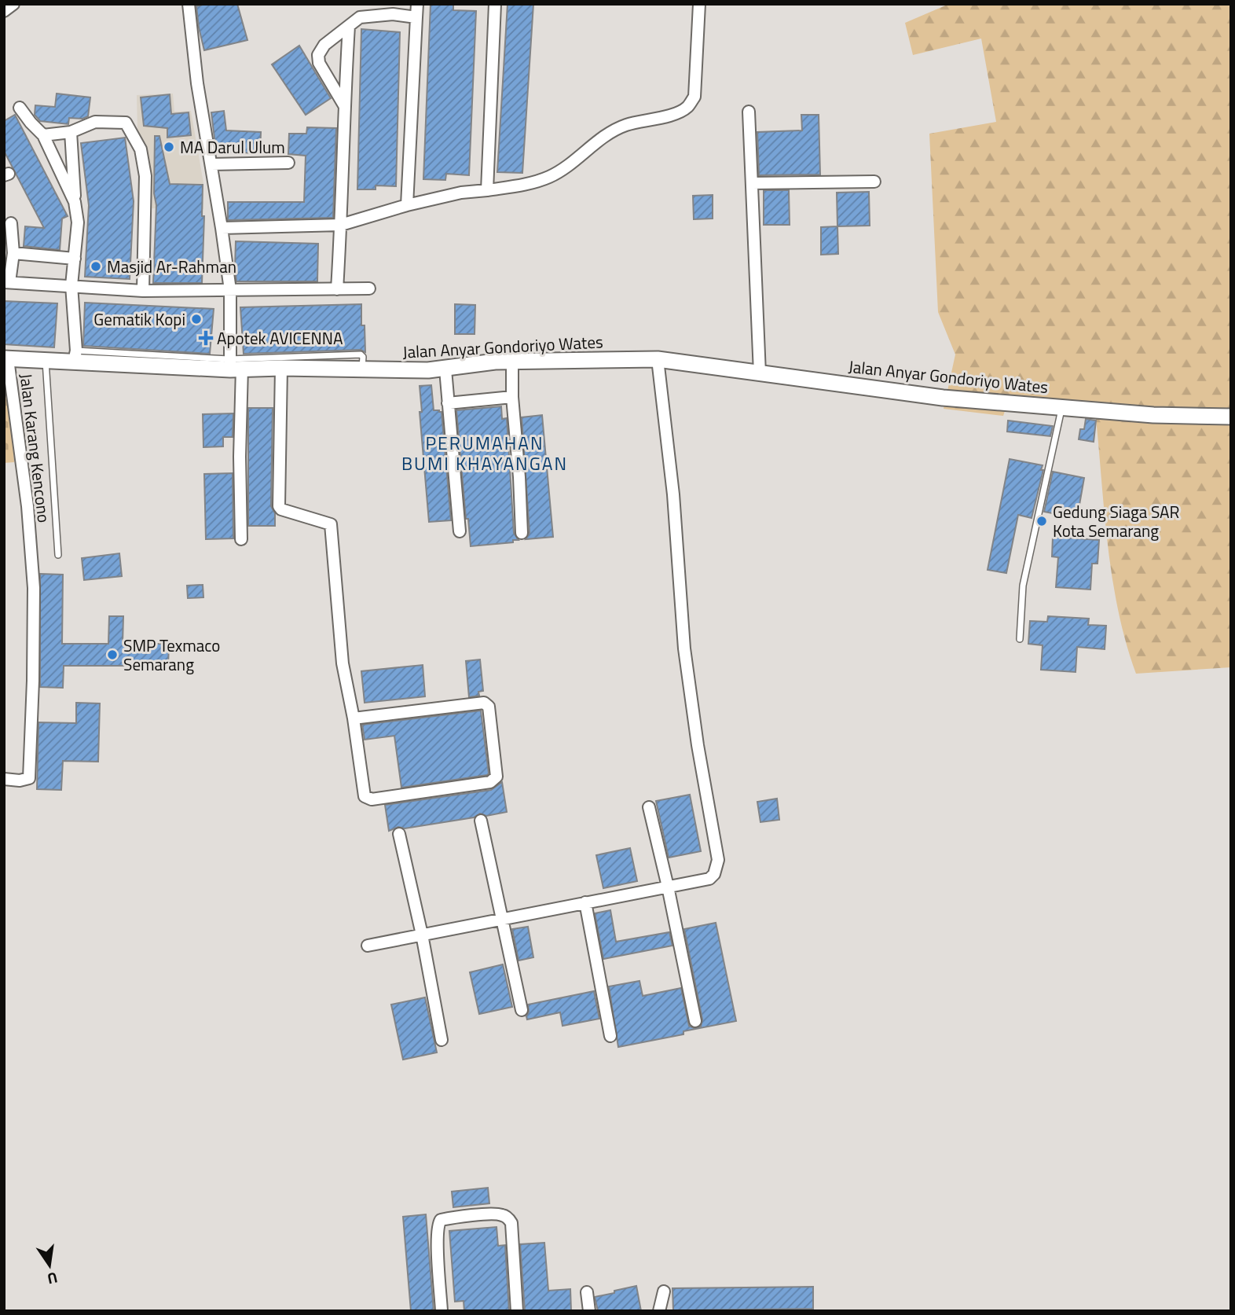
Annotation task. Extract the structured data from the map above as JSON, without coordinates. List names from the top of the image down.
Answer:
{
  "streets": {
    "street": ["Jalan Anyar Gondoriyo Wates", "Jalan Karang Kencono"]
  },
  "crossings": [
    ["Jalan Anyar Gondoriyo Wates", "Jalan Karang Kencono"]
  ],
  "districts": ["PERUMAHAN BUMI KHAYANGAN"],
  "places": {
    "other": [
      "MA Darul Ulum",
      "Masjid Ar-Rahman",
      "Gematik Kopi",
      "Gedung Siaga SAR Kota Semarang",
      "SMP Texmaco Semarang"
    ],
    "health": ["Apotek AVICENNA"]
  },
  "north": "bottom"
}
